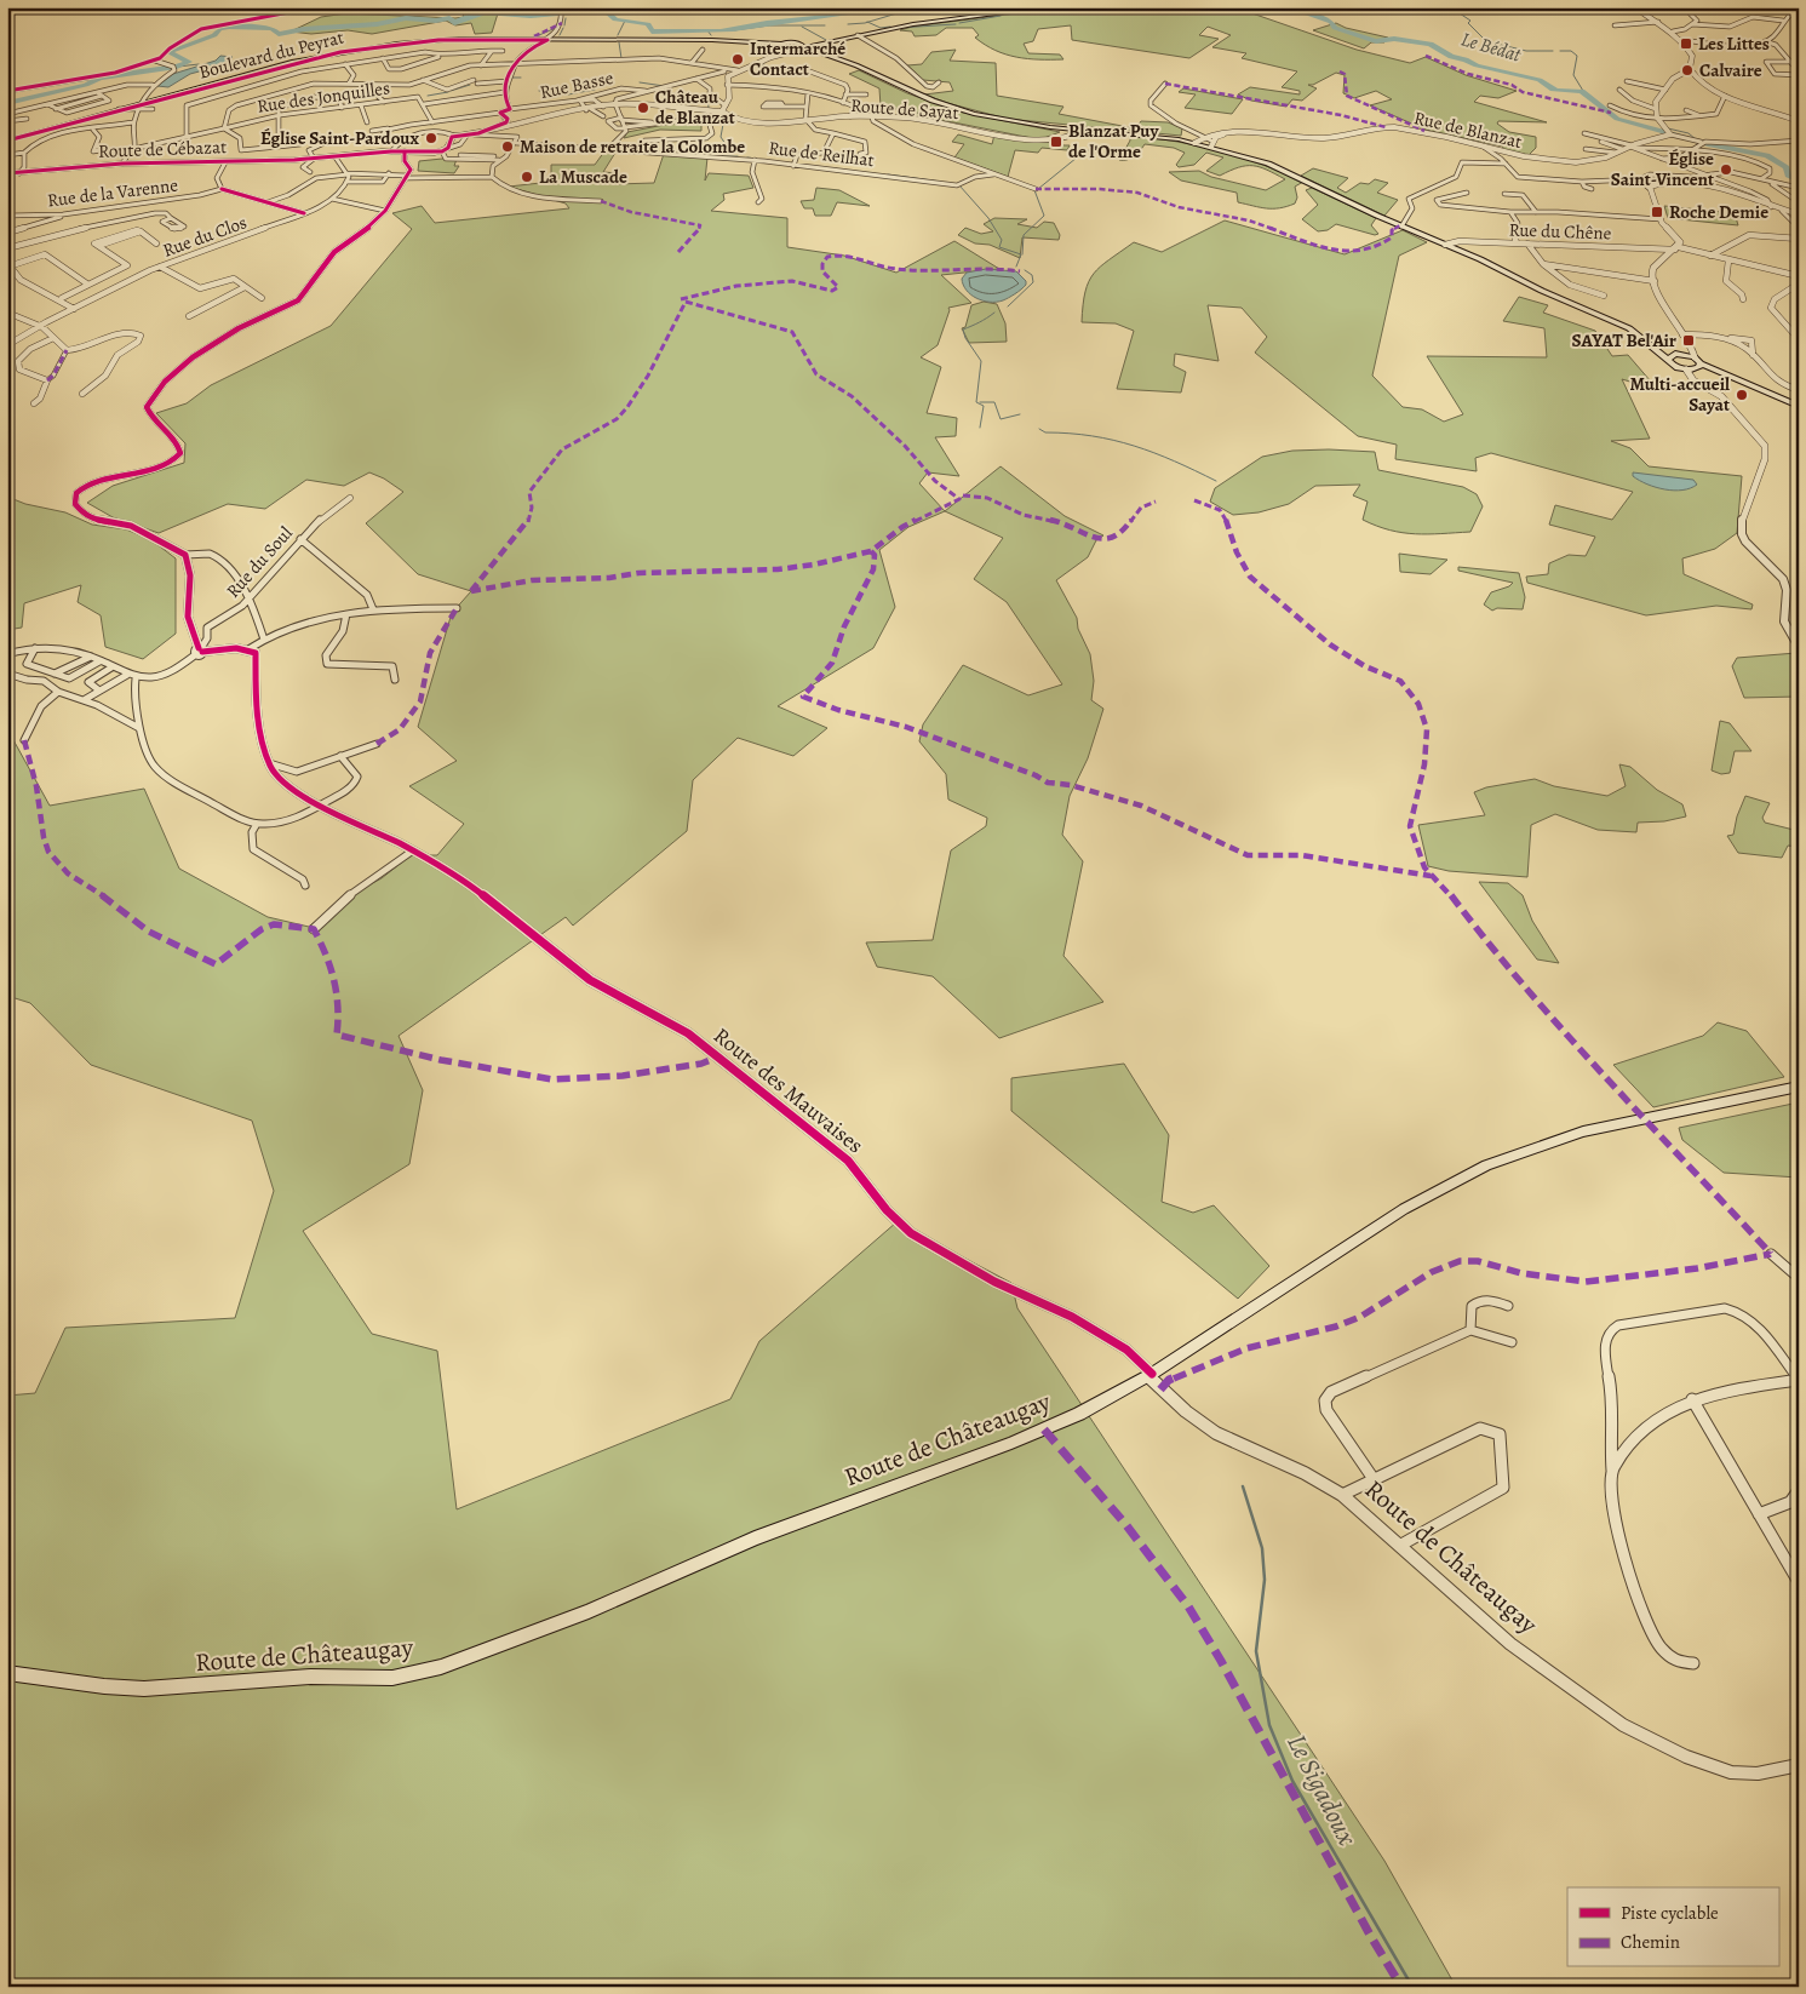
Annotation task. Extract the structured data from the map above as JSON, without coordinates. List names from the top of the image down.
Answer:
{
  "streets": {
    "main road": ["Boulevard du Peyrat", "Route de Châteaugay"],
    "street": [
      "Rue Basse",
      "Rue des Jonquilles",
      "Route de Sayat",
      "Rue de Blanzat",
      "Route de Cébazat",
      "Rue de Reilhat",
      "Rue de la Varenne",
      "Rue du Chêne",
      "Rue du Clos",
      "Rue du Soul",
      "Route des Mauvaises"
    ]
  },
  "crossings": [
    ["Route des Mauvaises", "Route de Châteaugay"]
  ],
  "water": ["Le Bédat", "Le Sigadoux"],
  "places": {
    "transit": [
      "Les Littes",
      "Blanzat Puy de l'Orme",
      "Roche Demie",
      "SAYAT Bel'Air"
    ],
    "other": [
      "Intermarché Contact",
      "Calvaire",
      "Château de Blanzat",
      "Église Saint-Pardoux",
      "Maison de retraite la Colombe",
      "Église Saint-Vincent",
      "La Muscade",
      "Multi-accueil Sayat"
    ]
  },
  "legend": ["Piste cyclable", "Chemin"]
}
